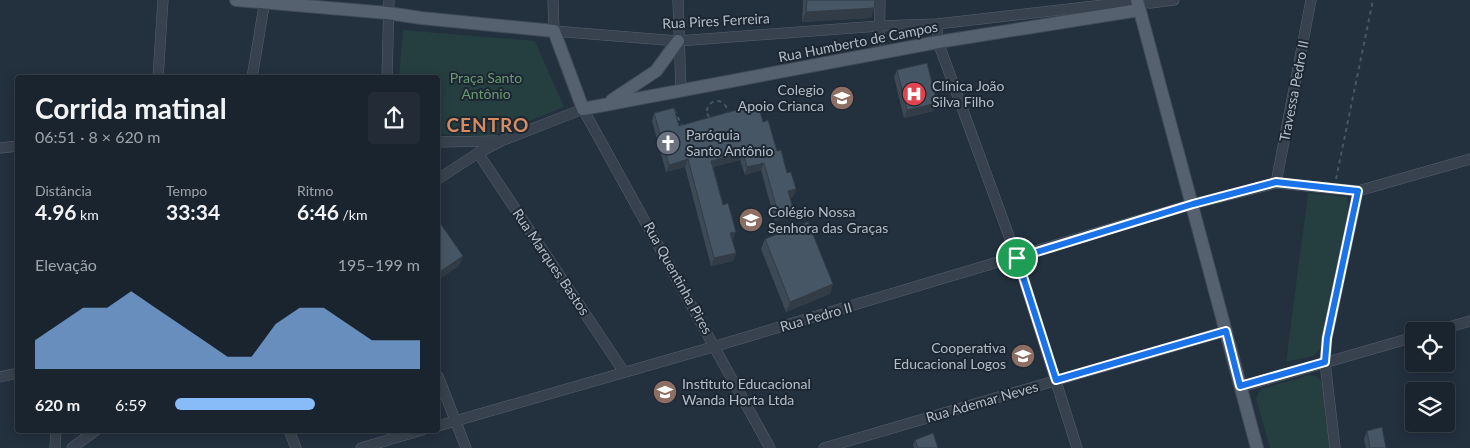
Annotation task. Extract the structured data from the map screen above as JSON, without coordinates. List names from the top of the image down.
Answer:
{
  "streets": {
    "main road": ["Rua Pires Ferreira", "Rua Humberto de Campos"],
    "street": [
      "Travessa Pedro II",
      "Rua Marques Bastos",
      "Rua Quentinha Pires",
      "Rua Pedro II",
      "Rua Ademar Neves"
    ]
  },
  "crossings": [
    ["Rua Pires Ferreira", "Rua Humberto de Campos"],
    ["Rua Humberto de Campos", "Rua Quentinha Pires"],
    ["Travessa Pedro II", "Rua Pedro II"],
    ["Rua Marques Bastos", "Rua Pedro II"],
    ["Rua Quentinha Pires", "Rua Pedro II"]
  ],
  "districts": ["CENTRO"],
  "parks": ["Praça Santo Antônio"],
  "places": {
    "hospital": ["Clínica João Silva Filho"],
    "school or university": [
      "Colegio Apoio Crianca",
      "Colégio Nossa Senhora das Graças",
      "Cooperativa Educacional Logos",
      "Instituto Educacional Wanda Horta Ltda"
    ],
    "church": ["Paróquia Santo Antônio"]
  },
  "page": {
    "heading": ["Corrida matinal", "06:51 · 8 × 620 m"],
    "stats": [
      ["Distância", "4.96 km"],
      ["Tempo", "33:34"],
      ["Ritmo", "6:46 /km"]
    ],
    "chart": ["Elevação", "195–199 m"],
    "list": [
      {
        "name": "620 m",
        "note": "6:59"
      }
    ]
  }
}
